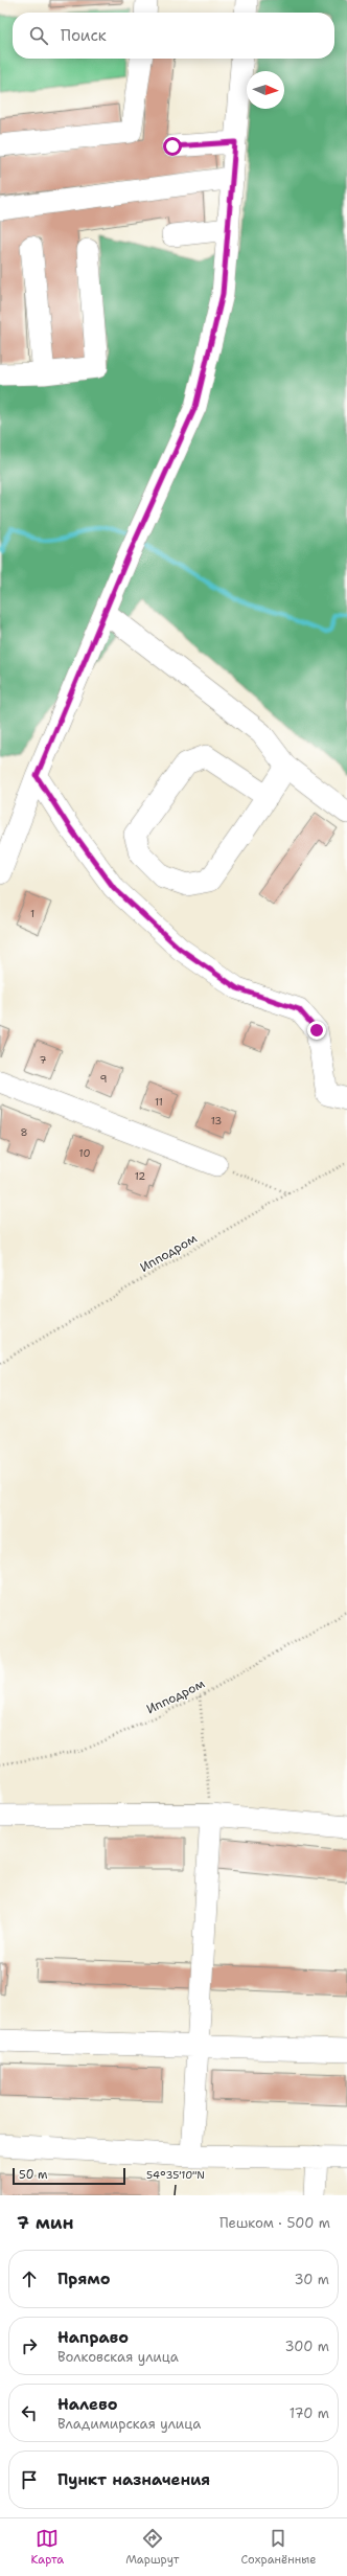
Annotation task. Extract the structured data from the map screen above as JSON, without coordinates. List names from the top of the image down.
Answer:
{
  "streets": {
    "path": ["Ипподром"]
  },
  "house_numbers": [
    "1",
    "7",
    "9",
    "11",
    "13",
    "8",
    "10",
    "12"
  ],
  "scale_bar": "50 m",
  "north": "right",
  "page": {
    "search": "Поиск",
    "scale": "50 m",
    "heading": ["7 мин", "Пешком · 500 m"],
    "list": [
      ["Прямо", "30 m"],
      ["Направо", "Волковская улица", "300 m"],
      ["Налево", "Владимирская улица", "170 m"],
      "Пункт назначения"
    ],
    "nav": ["Карта", "Маршрут", "Сохранённые"]
  },
  "coordinates": ["54°35'10\"N"]
}
